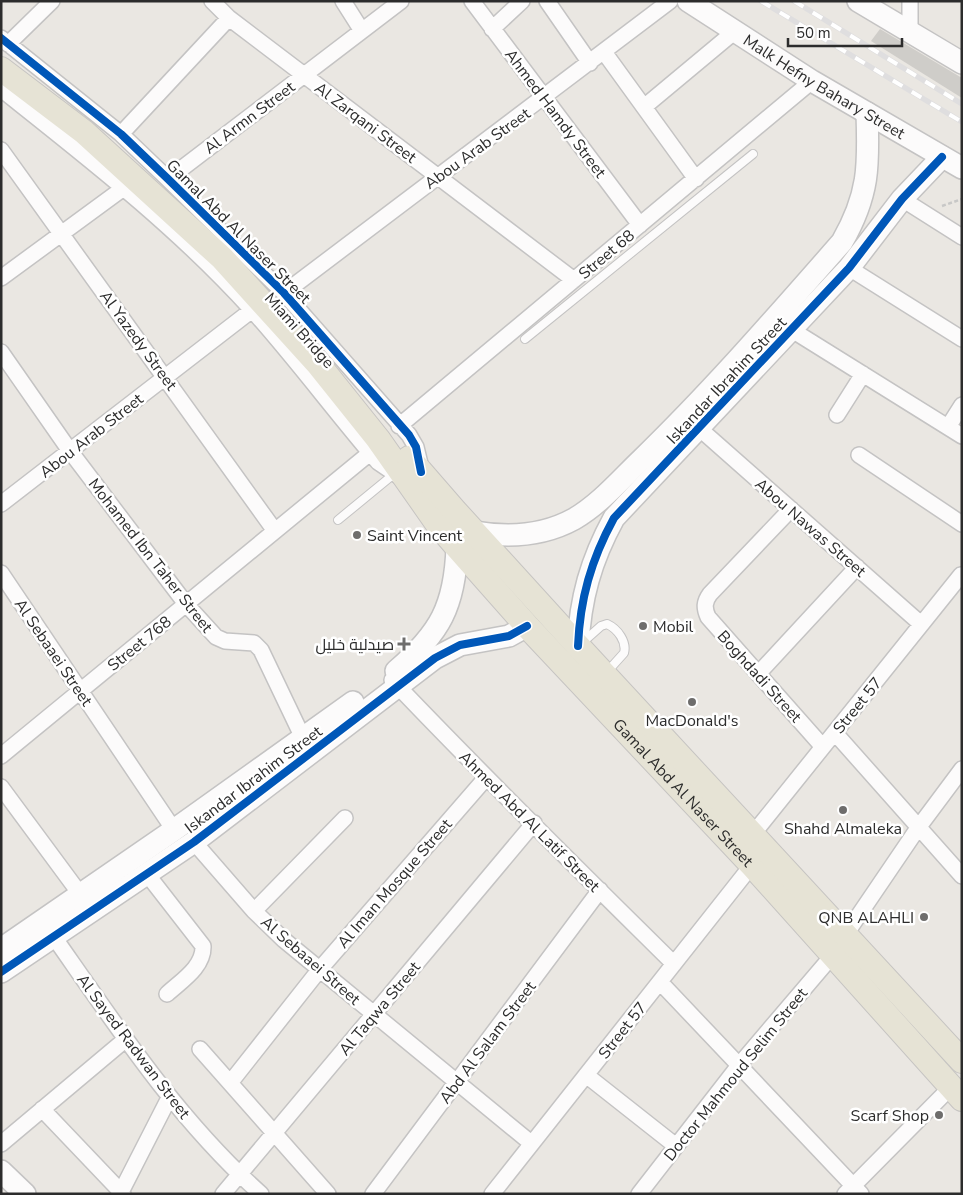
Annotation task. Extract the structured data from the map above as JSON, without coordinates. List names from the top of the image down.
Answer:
{
  "streets": {
    "main road": ["Gamal Abd Al Naser Street", "Miami Bridge"],
    "street": [
      "Malk Hefny Bahary Street",
      "Ahmed Hamdy Street",
      "Al Armn Street",
      "Al Zarqani Street",
      "Abou Arab Street",
      "Street 68",
      "Al Yazedy Street",
      "Iskandar Ibrahim Street",
      "Abou Nawas Street",
      "Mohamed Ibn Taher Street",
      "Street 768",
      "Al Sebaaei Street",
      "Boghdadi Street",
      "Street 57",
      "Ahmed Abd Al Latif Street",
      "Al Iman Mosque Street",
      "Al Taqwa Street",
      "Abd Al Salam Street",
      "Al Sayed Radwan Street",
      "Doctor Mahmoud Selim Street"
    ]
  },
  "crossings": [
    ["Malk Hefny Bahary Street", "Street 68"],
    ["Malk Hefny Bahary Street", "Iskandar Ibrahim Street"],
    ["Ahmed Hamdy Street", "Abou Arab Street"],
    ["Ahmed Hamdy Street", "Street 68"],
    ["Al Armn Street", "Al Zarqani Street"],
    ["Al Armn Street", "Gamal Abd Al Naser Street"],
    ["Al Zarqani Street", "Abou Arab Street"],
    ["Al Zarqani Street", "Street 68"],
    ["Abou Arab Street", "Gamal Abd Al Naser Street"],
    ["Abou Arab Street", "Al Yazedy Street"],
    ["Abou Arab Street", "Mohamed Ibn Taher Street"],
    ["Gamal Abd Al Naser Street", "Street 68"],
    ["Gamal Abd Al Naser Street", "Miami Bridge"],
    ["Gamal Abd Al Naser Street", "Iskandar Ibrahim Street"],
    ["Gamal Abd Al Naser Street", "Street 768"],
    ["Gamal Abd Al Naser Street", "Street 57"],
    ["Gamal Abd Al Naser Street", "Doctor Mahmoud Selim Street"],
    ["Street 68", "Miami Bridge"],
    ["Street 68", "Street 768"],
    ["Miami Bridge", "Street 768"],
    ["Al Yazedy Street", "Street 768"],
    ["Iskandar Ibrahim Street", "Abou Nawas Street"],
    ["Iskandar Ibrahim Street", "Mohamed Ibn Taher Street"],
    ["Iskandar Ibrahim Street", "Al Sebaaei Street"],
    ["Iskandar Ibrahim Street", "Ahmed Abd Al Latif Street"],
    ["Iskandar Ibrahim Street", "Al Sayed Radwan Street"],
    ["Abou Nawas Street", "Boghdadi Street"],
    ["Abou Nawas Street", "Street 57"],
    ["Mohamed Ibn Taher Street", "Street 768"],
    ["Street 768", "Al Sebaaei Street"],
    ["Al Sebaaei Street", "Street 57"],
    ["Al Sebaaei Street", "Al Iman Mosque Street"],
    ["Al Sebaaei Street", "Al Taqwa Street"],
    ["Al Sebaaei Street", "Abd Al Salam Street"],
    ["Boghdadi Street", "Street 57"],
    ["Street 57", "Ahmed Abd Al Latif Street"],
    ["Ahmed Abd Al Latif Street", "Al Iman Mosque Street"],
    ["Ahmed Abd Al Latif Street", "Al Taqwa Street"],
    ["Ahmed Abd Al Latif Street", "Abd Al Salam Street"],
    ["Al Taqwa Street", "Al Sayed Radwan Street"]
  ],
  "places": {
    "other": [
      "Saint Vincent",
      "Mobil",
      "MacDonald's",
      "Shahd Almaleka",
      "QNB ALAHLI",
      "Scarf Shop"
    ],
    "health": ["صيدلية خليل"]
  },
  "scale_bar": "50 m"
}
